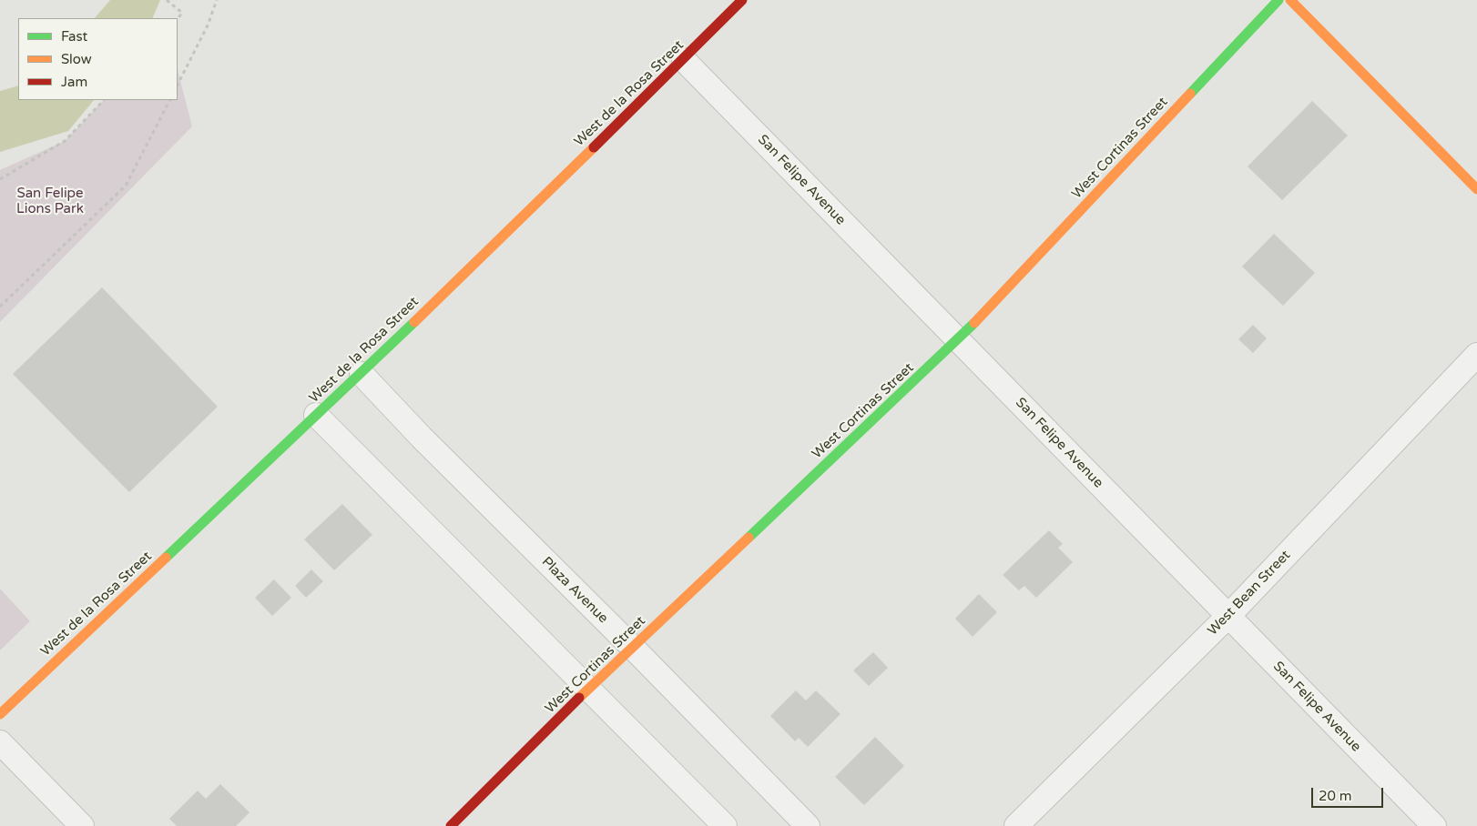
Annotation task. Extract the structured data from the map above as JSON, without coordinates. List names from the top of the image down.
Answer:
{
  "streets": {
    "street": [
      "West de la Rosa Street",
      "West Cortinas Street",
      "San Felipe Avenue",
      "Plaza Avenue",
      "West Bean Street"
    ]
  },
  "crossings": [
    ["West de la Rosa Street", "San Felipe Avenue"],
    ["West de la Rosa Street", "Plaza Avenue"],
    ["West Cortinas Street", "San Felipe Avenue"],
    ["West Cortinas Street", "Plaza Avenue"],
    ["San Felipe Avenue", "West Bean Street"]
  ],
  "parks": ["San Felipe Lions Park"],
  "legend": ["Fast", "Slow", "Jam"],
  "scale_bar": "20 m"
}
